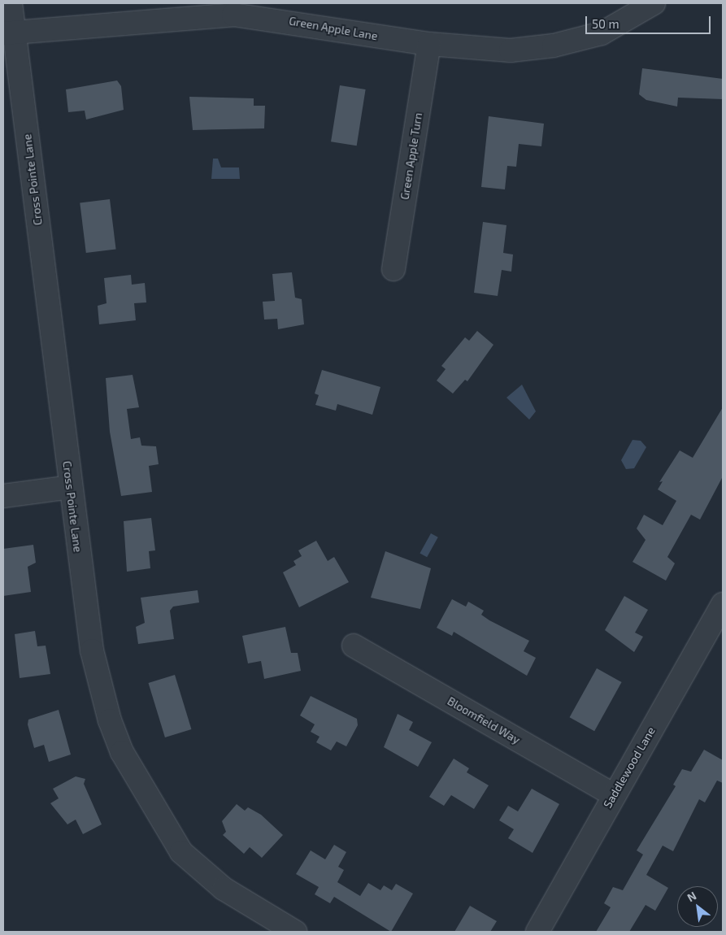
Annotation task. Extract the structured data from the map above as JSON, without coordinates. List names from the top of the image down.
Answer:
{
  "streets": {
    "street": [
      "Green Apple Lane",
      "Green Apple Turn",
      "Cross Pointe Lane",
      "Bloomfield Way",
      "Saddlewood Lane"
    ]
  },
  "crossings": [
    ["Green Apple Lane", "Green Apple Turn"],
    ["Green Apple Lane", "Cross Pointe Lane"],
    ["Bloomfield Way", "Saddlewood Lane"]
  ],
  "scale_bar": "50 m",
  "north": "top left"
}
